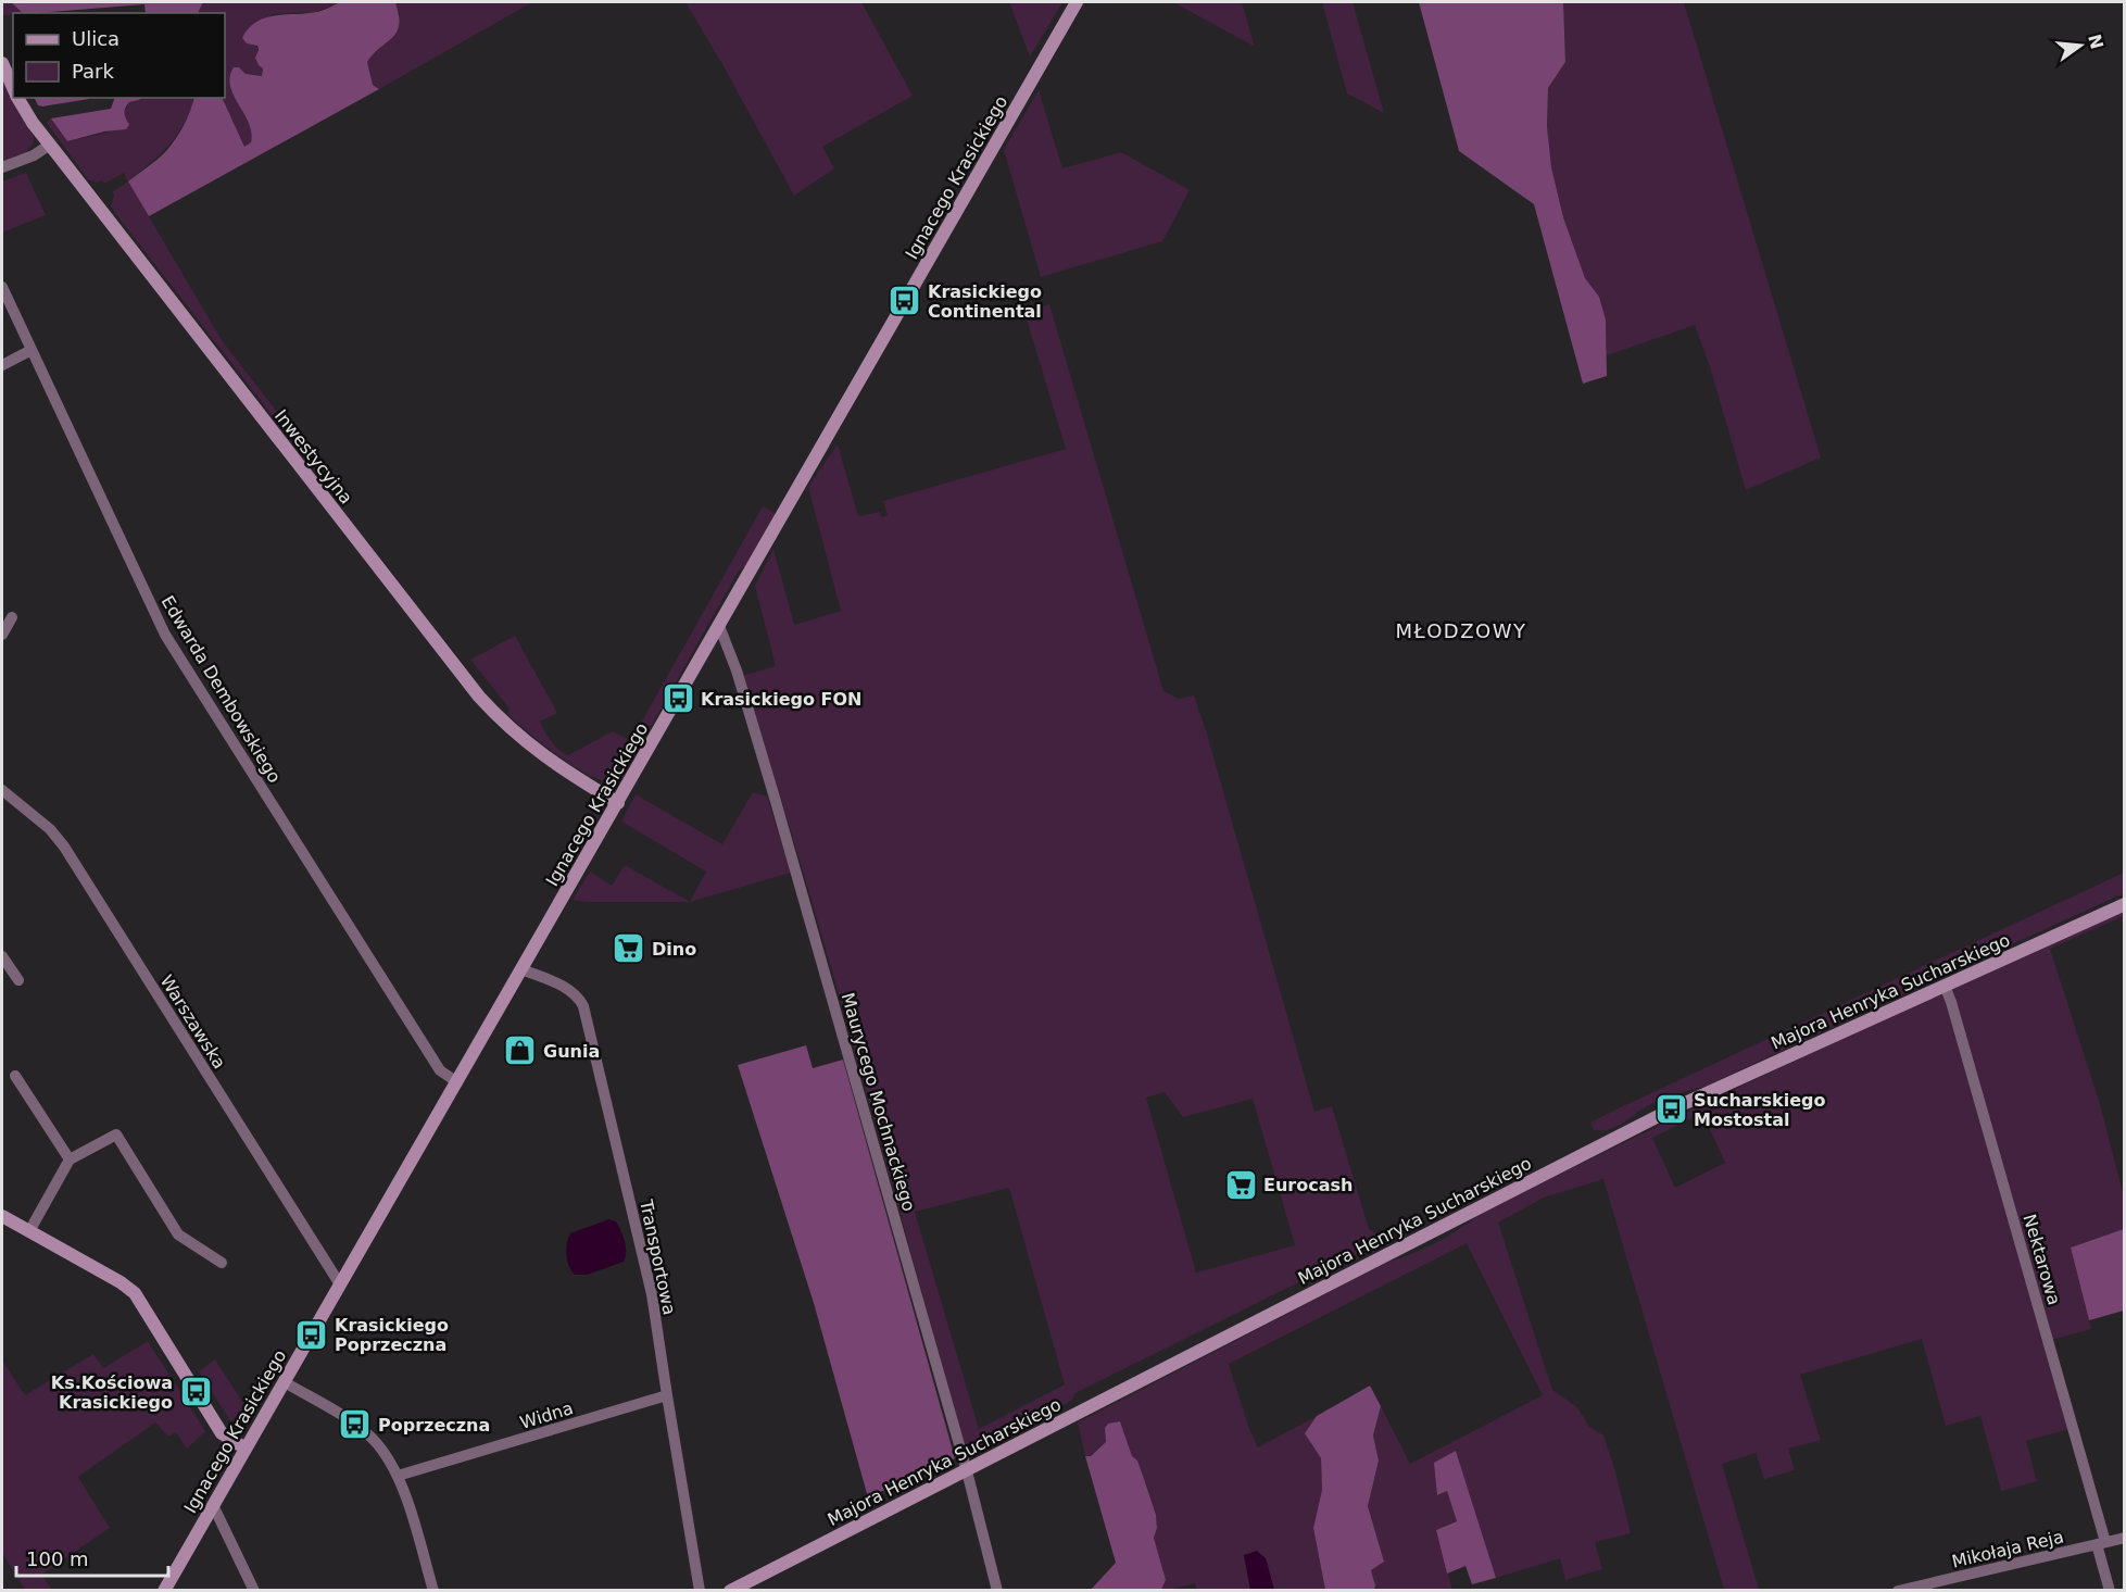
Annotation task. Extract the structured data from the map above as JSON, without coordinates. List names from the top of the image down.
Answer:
{
  "streets": {
    "street": [
      "Ignacego Krasickiego",
      "Inwestycyjna",
      "Edwarda Dembowskiego",
      "Majora Henryka Sucharskiego",
      "Warszawska",
      "Maurycego Mochnackiego",
      "Transportowa",
      "Nektarowa",
      "Widna",
      "Mikołaja Reja"
    ]
  },
  "crossings": [
    ["Ignacego Krasickiego", "Inwestycyjna"],
    ["Ignacego Krasickiego", "Edwarda Dembowskiego"],
    ["Ignacego Krasickiego", "Warszawska"],
    ["Ignacego Krasickiego", "Maurycego Mochnackiego"],
    ["Ignacego Krasickiego", "Transportowa"],
    ["Majora Henryka Sucharskiego", "Maurycego Mochnackiego"],
    ["Majora Henryka Sucharskiego", "Nektarowa"],
    ["Transportowa", "Widna"],
    ["Nektarowa", "Mikołaja Reja"]
  ],
  "districts": ["MŁODZOWY"],
  "places": {
    "bus stop": [
      "Krasickiego Continental",
      "Krasickiego FON",
      "Sucharskiego Mostostal",
      "Krasickiego Poprzeczna",
      "Ks.Kościowa Krasickiego",
      "Poprzeczna"
    ],
    "supermarket": ["Dino", "Eurocash"],
    "shop": ["Gunia"]
  },
  "legend": ["Ulica", "Park"],
  "scale_bar": "100 m",
  "north": "right"
}
